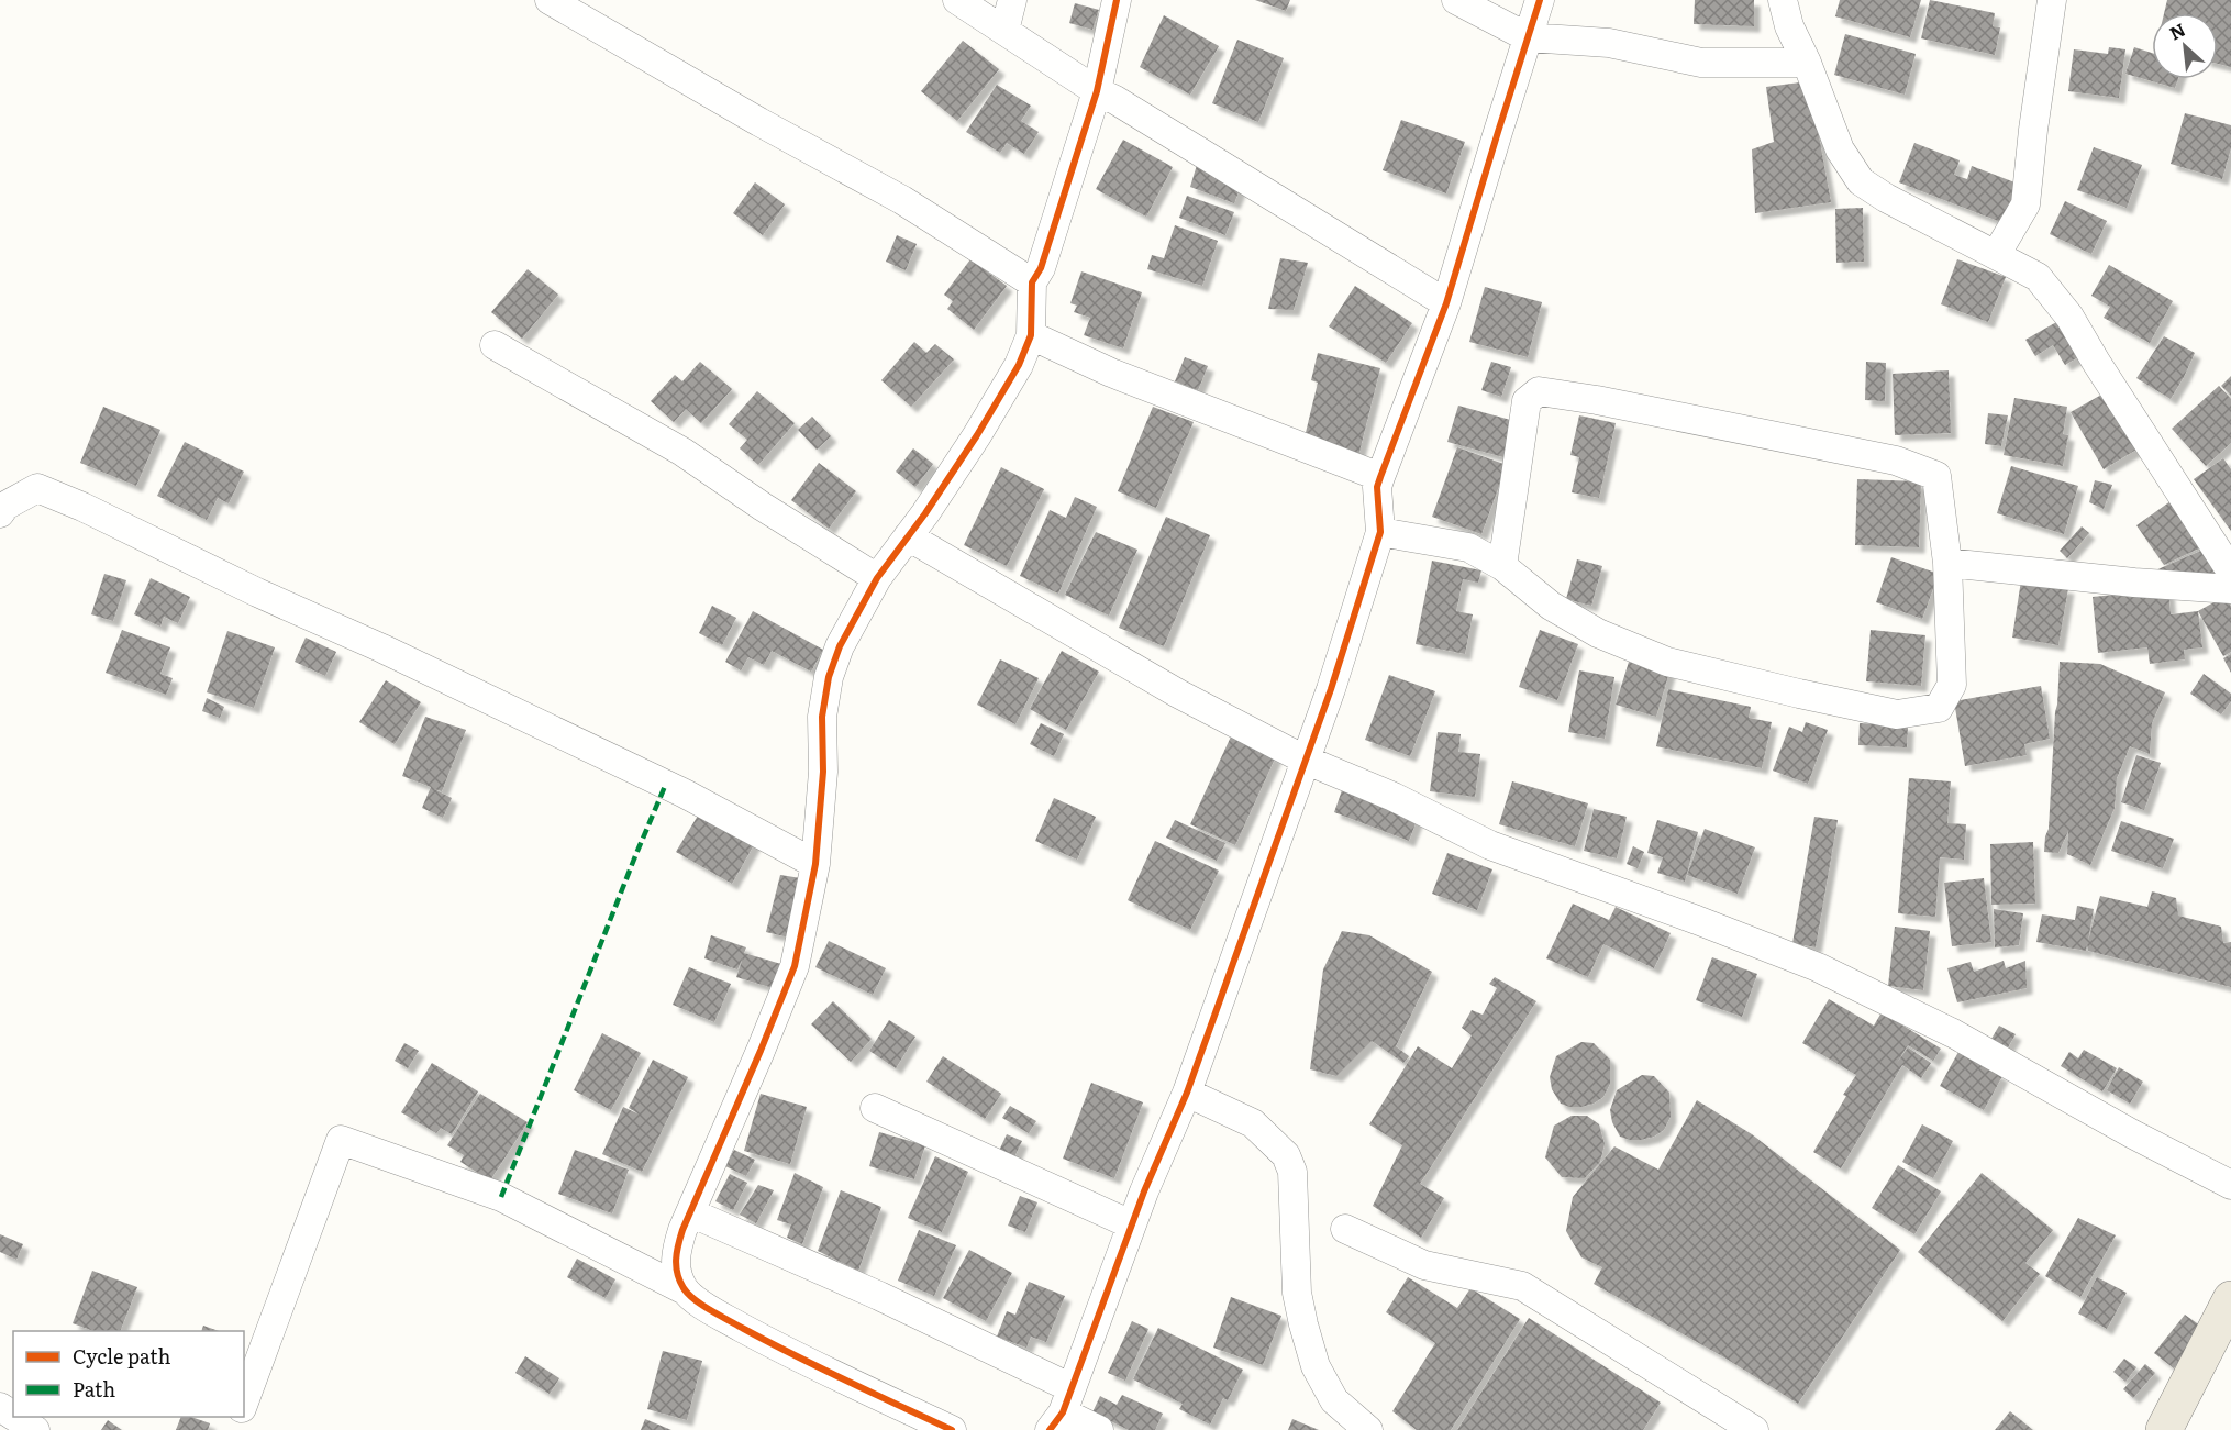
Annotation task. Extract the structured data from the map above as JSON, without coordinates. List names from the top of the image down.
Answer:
{
  "legend": ["Cycle path", "Path"],
  "north": "top left"
}
